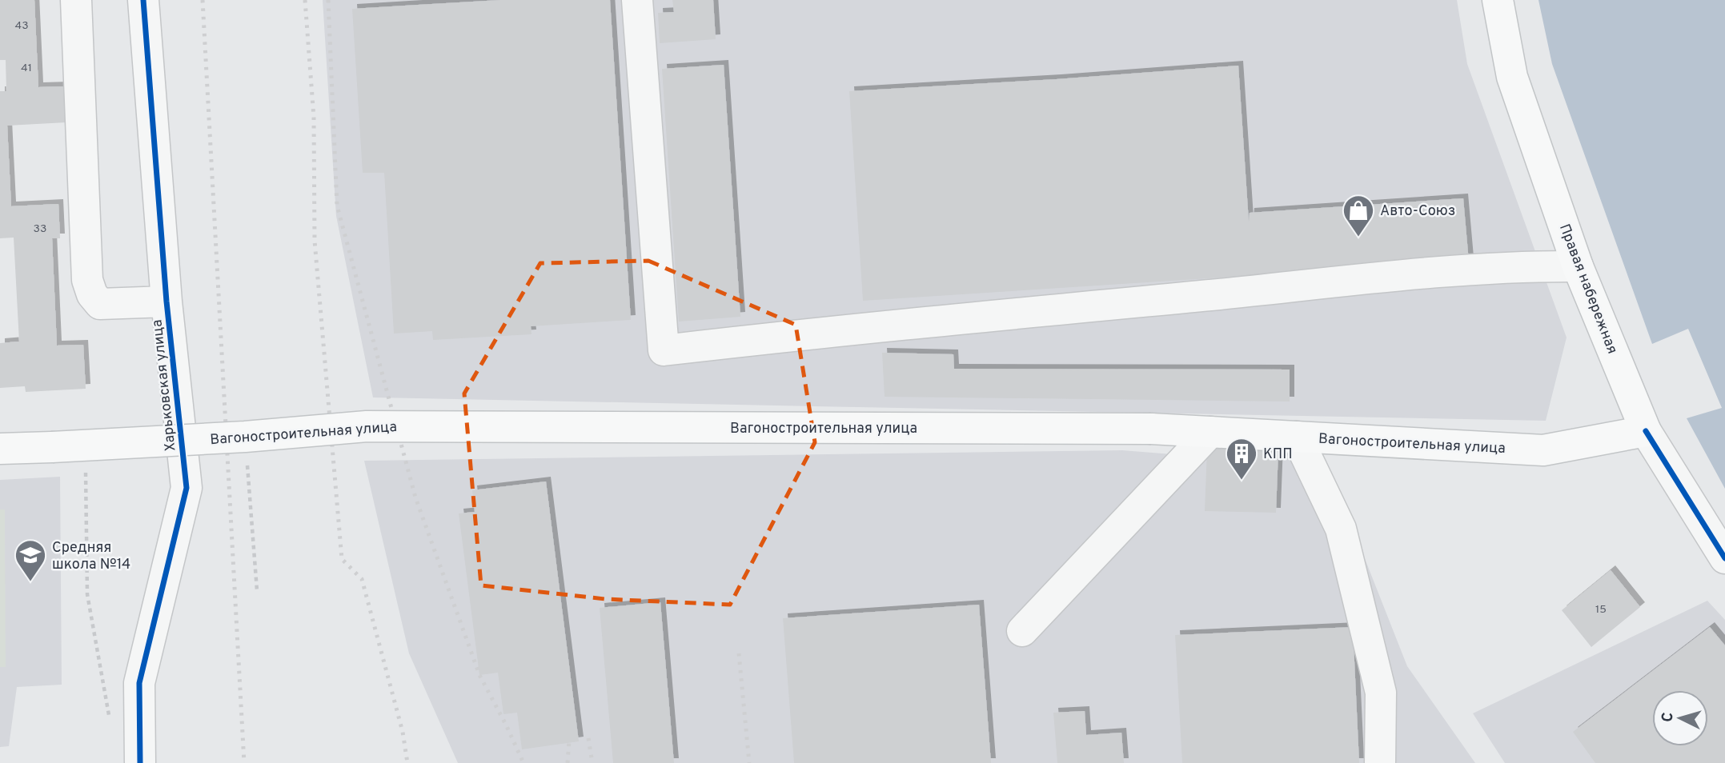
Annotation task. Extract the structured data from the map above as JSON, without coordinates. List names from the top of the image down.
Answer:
{
  "streets": {
    "main road": ["Правая набережная", "Вагоностроительная улица"],
    "street": ["Харьковская улица"]
  },
  "crossings": [
    ["Правая набережная", "Вагоностроительная улица"]
  ],
  "places": {
    "shop": ["Авто-Союз"],
    "building": ["КПП"],
    "school or university": ["Средняя школа №14"]
  },
  "house_numbers": [
    "43",
    "41",
    "33",
    "15"
  ],
  "north": "left"
}
